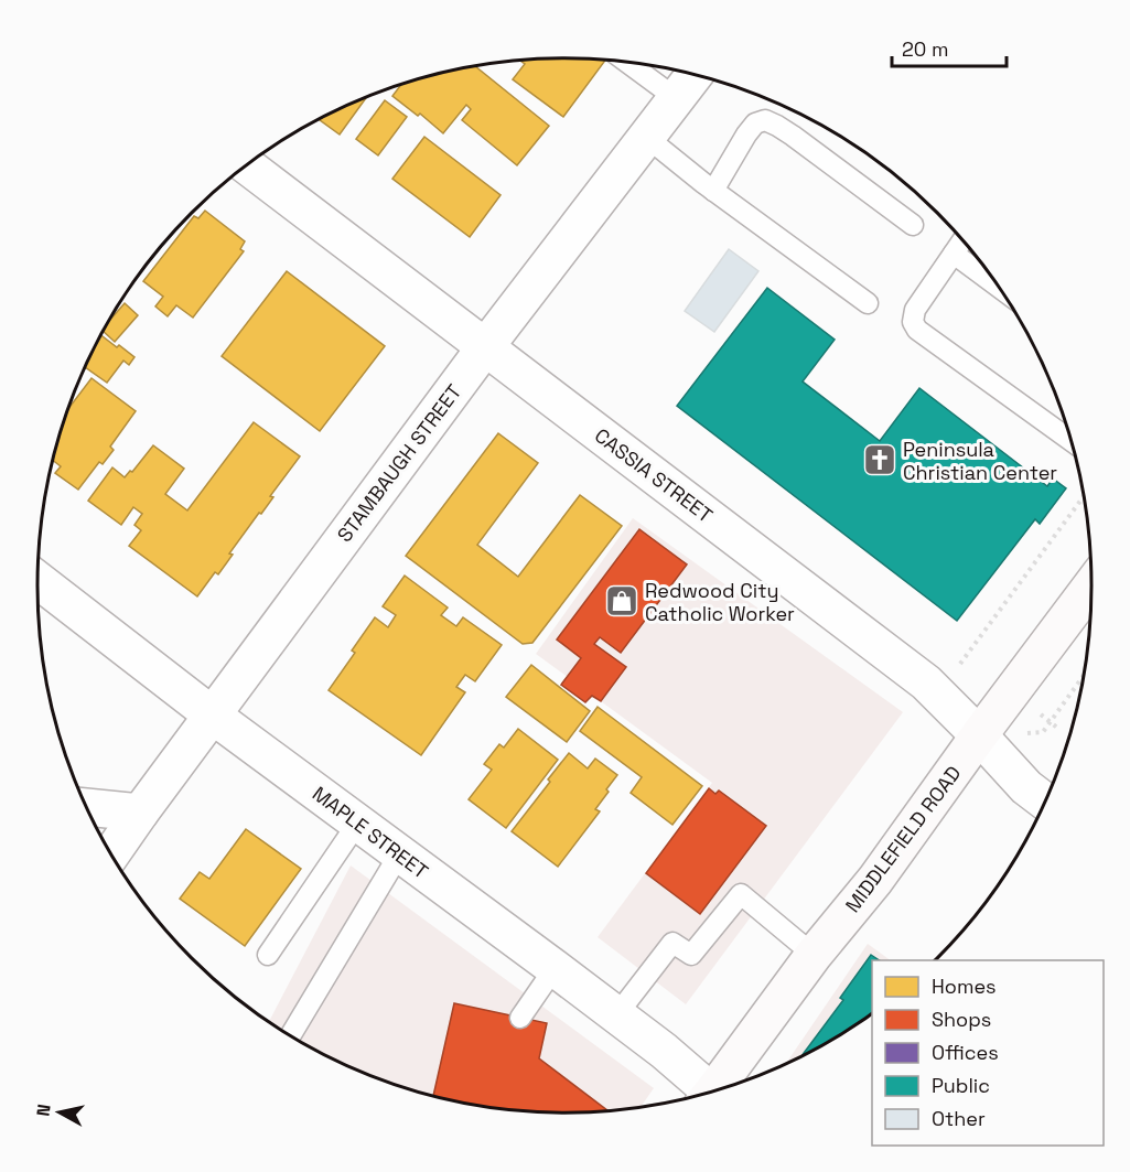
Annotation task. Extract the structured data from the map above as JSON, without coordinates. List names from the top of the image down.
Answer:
{
  "streets": {
    "main road": ["MIDDLEFIELD ROAD"],
    "street": ["STAMBAUGH STREET", "CASSIA STREET", "MAPLE STREET"]
  },
  "crossings": [
    ["STAMBAUGH STREET", "CASSIA STREET"],
    ["STAMBAUGH STREET", "MAPLE STREET"],
    ["CASSIA STREET", "MIDDLEFIELD ROAD"]
  ],
  "places": {
    "church": ["Peninsula Christian Center"],
    "shop": ["Redwood City Catholic Worker"]
  },
  "legend": [
    "Homes",
    "Shops",
    "Offices",
    "Public",
    "Other"
  ],
  "scale_bar": "20 m",
  "north": "left"
}
